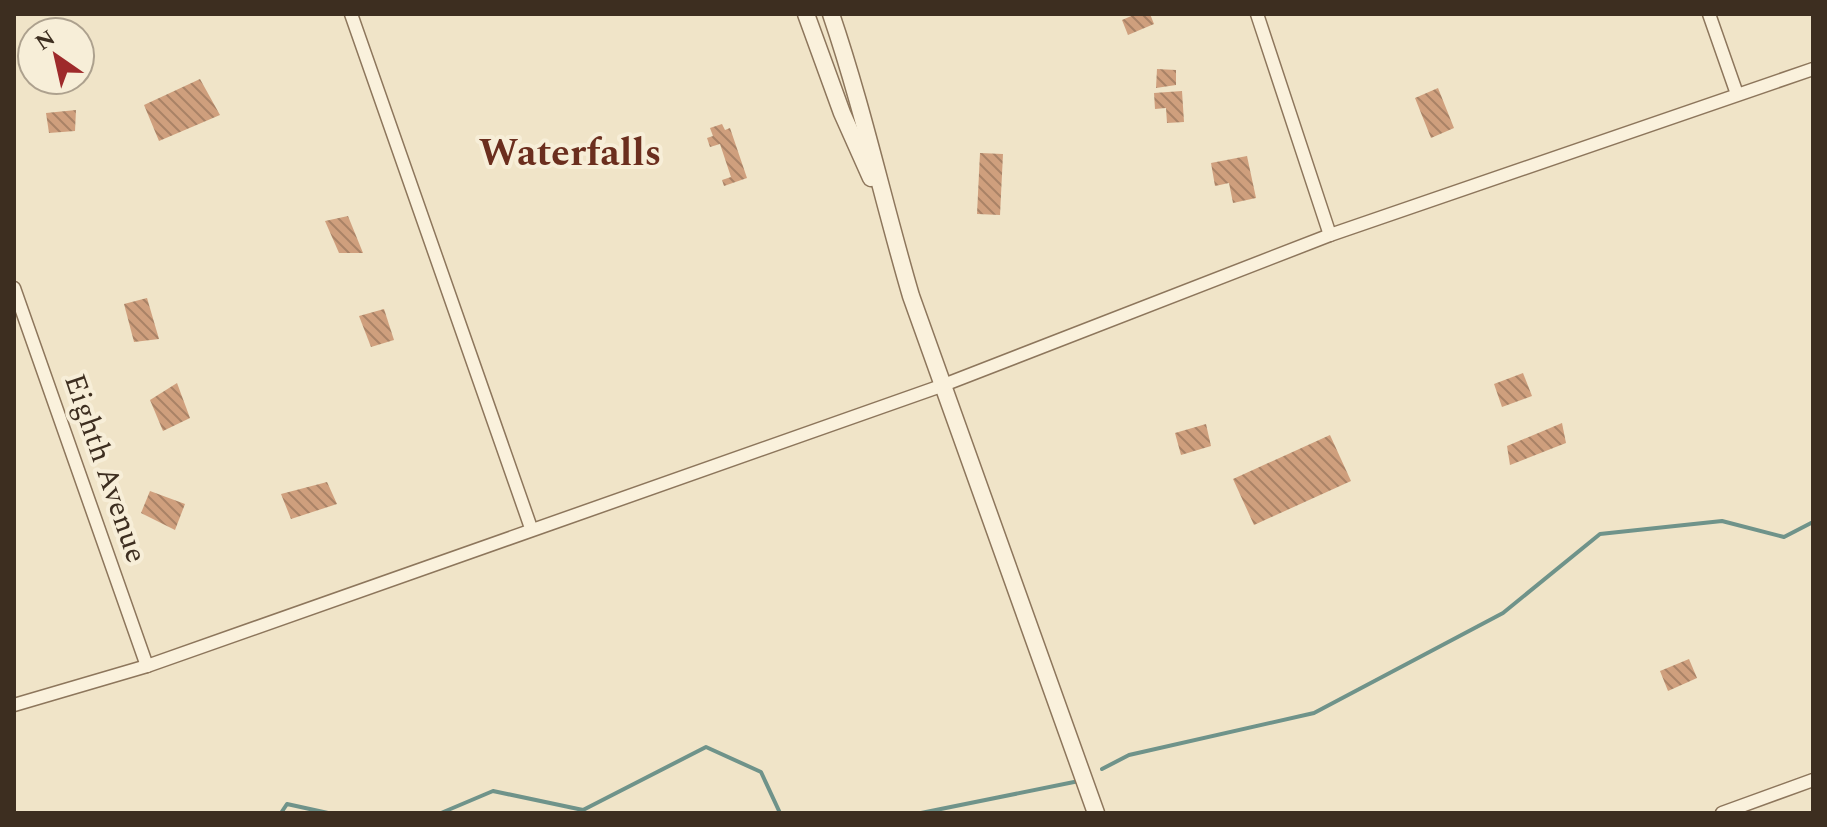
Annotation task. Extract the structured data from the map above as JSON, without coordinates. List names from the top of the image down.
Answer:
{
  "streets": {
    "street": ["Eighth Avenue"]
  },
  "districts": ["Waterfalls"],
  "north": "top left"
}
